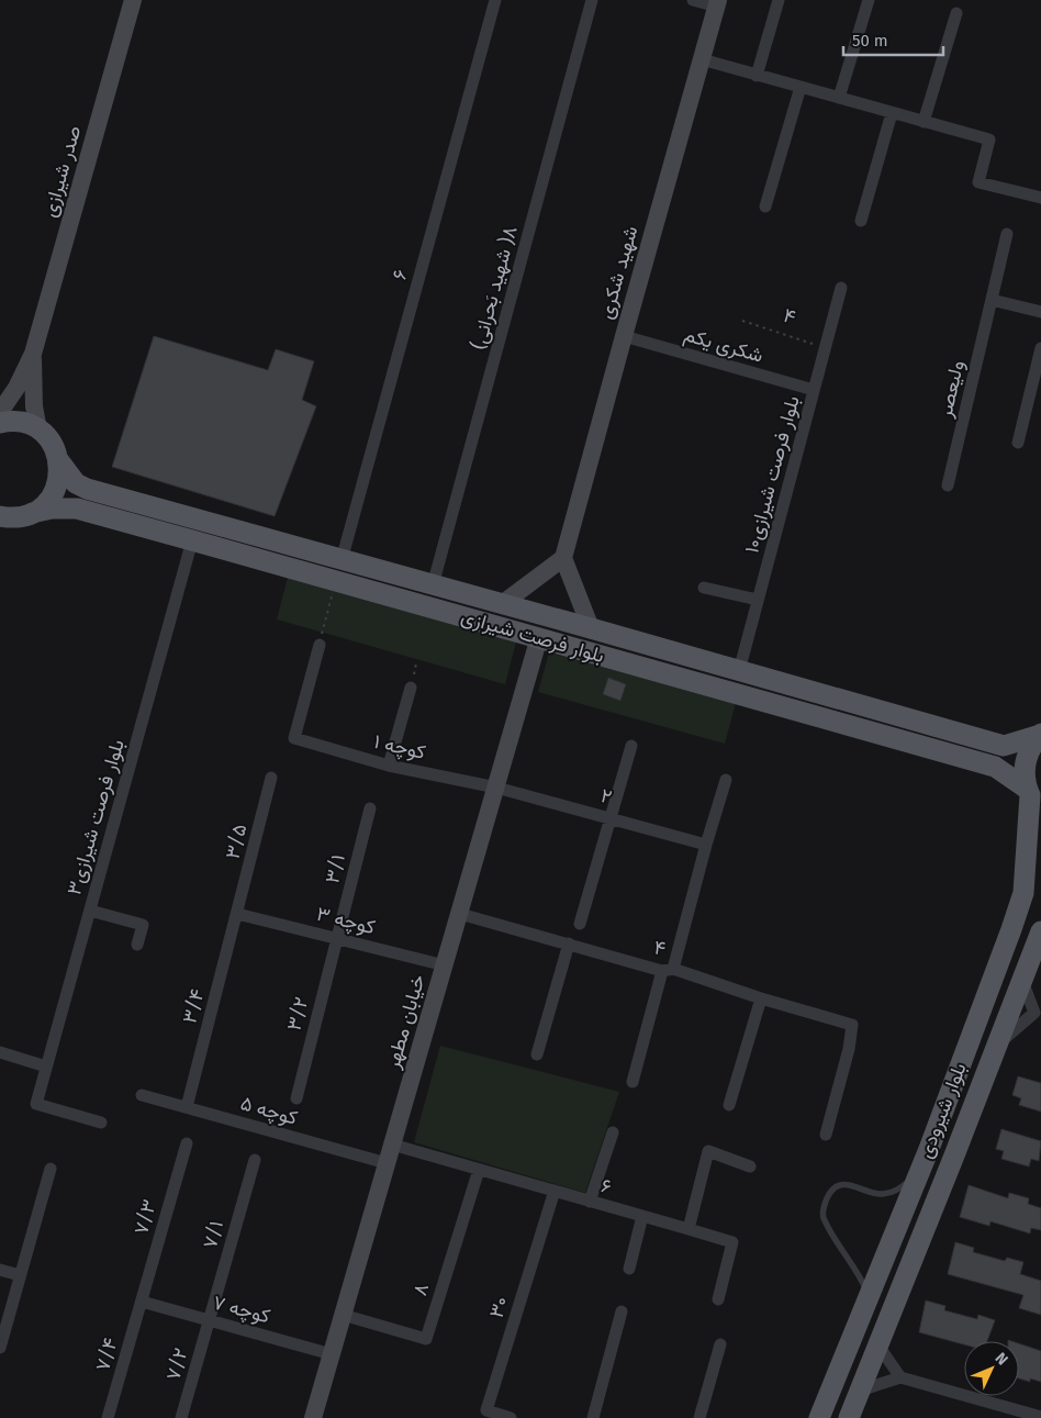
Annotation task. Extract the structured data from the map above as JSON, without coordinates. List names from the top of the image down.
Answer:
{
  "streets": {
    "main road": ["بلوار فرصت شیرازی", "بلوار شیرودی"],
    "street": [
      "صدر شیرازی",
      "شهید شکری",
      "۶",
      "(شهید بَحرانی )۸",
      "۴",
      "شکری یکم",
      "ولیعصر",
      "بلوار فرصت شیرازی۱۰",
      "کوچه ۱",
      "۲",
      "۳بلوار فرصت شیرازی",
      "۳/۵",
      "۳/۱",
      "کوچه ۳",
      "۳/۴",
      "۳/۲",
      "خیابان مطهر",
      "کوچه ۵",
      "۷/۳",
      "۷/۱",
      "۸",
      "۳۰",
      "کوچه ۷",
      "۷/۴",
      "۷/۲"
    ]
  },
  "crossings": [
    ["صدر شیرازی", "بلوار فرصت شیرازی"],
    ["شهید شکری", "شکری یکم"],
    ["۶", "بلوار فرصت شیرازی"],
    ["۶", "خیابان مطهر"],
    ["۶", "۸"],
    ["۶", "۳۰"],
    ["(شهید بَحرانی )۸", "بلوار فرصت شیرازی"],
    ["۴", "بلوار فرصت شیرازی۱۰"],
    ["۴", "خیابان مطهر"],
    ["شکری یکم", "بلوار فرصت شیرازی۱۰"],
    ["بلوار فرصت شیرازی۱۰", "بلوار فرصت شیرازی"],
    ["بلوار فرصت شیرازی", "۳بلوار فرصت شیرازی"],
    ["بلوار فرصت شیرازی", "خیابان مطهر"],
    ["بلوار فرصت شیرازی", "بلوار شیرودی"],
    ["کوچه ۱", "۲"],
    ["کوچه ۱", "خیابان مطهر"],
    ["۲", "خیابان مطهر"],
    ["۳/۵", "کوچه ۳"],
    ["۳/۵", "۳/۴"],
    ["۳/۱", "کوچه ۳"],
    ["۳/۱", "۳/۲"],
    ["کوچه ۳", "۳/۴"],
    ["کوچه ۳", "۳/۲"],
    ["کوچه ۳", "خیابان مطهر"],
    ["۳/۴", "کوچه ۵"],
    ["خیابان مطهر", "کوچه ۵"],
    ["خیابان مطهر", "۸"],
    ["خیابان مطهر", "کوچه ۷"],
    ["۷/۳", "کوچه ۷"],
    ["۷/۳", "۷/۴"],
    ["۷/۱", "کوچه ۷"],
    ["۷/۱", "۷/۲"],
    ["کوچه ۷", "۷/۴"],
    ["کوچه ۷", "۷/۲"]
  ],
  "scale_bar": "50 m",
  "north": "top right"
}
